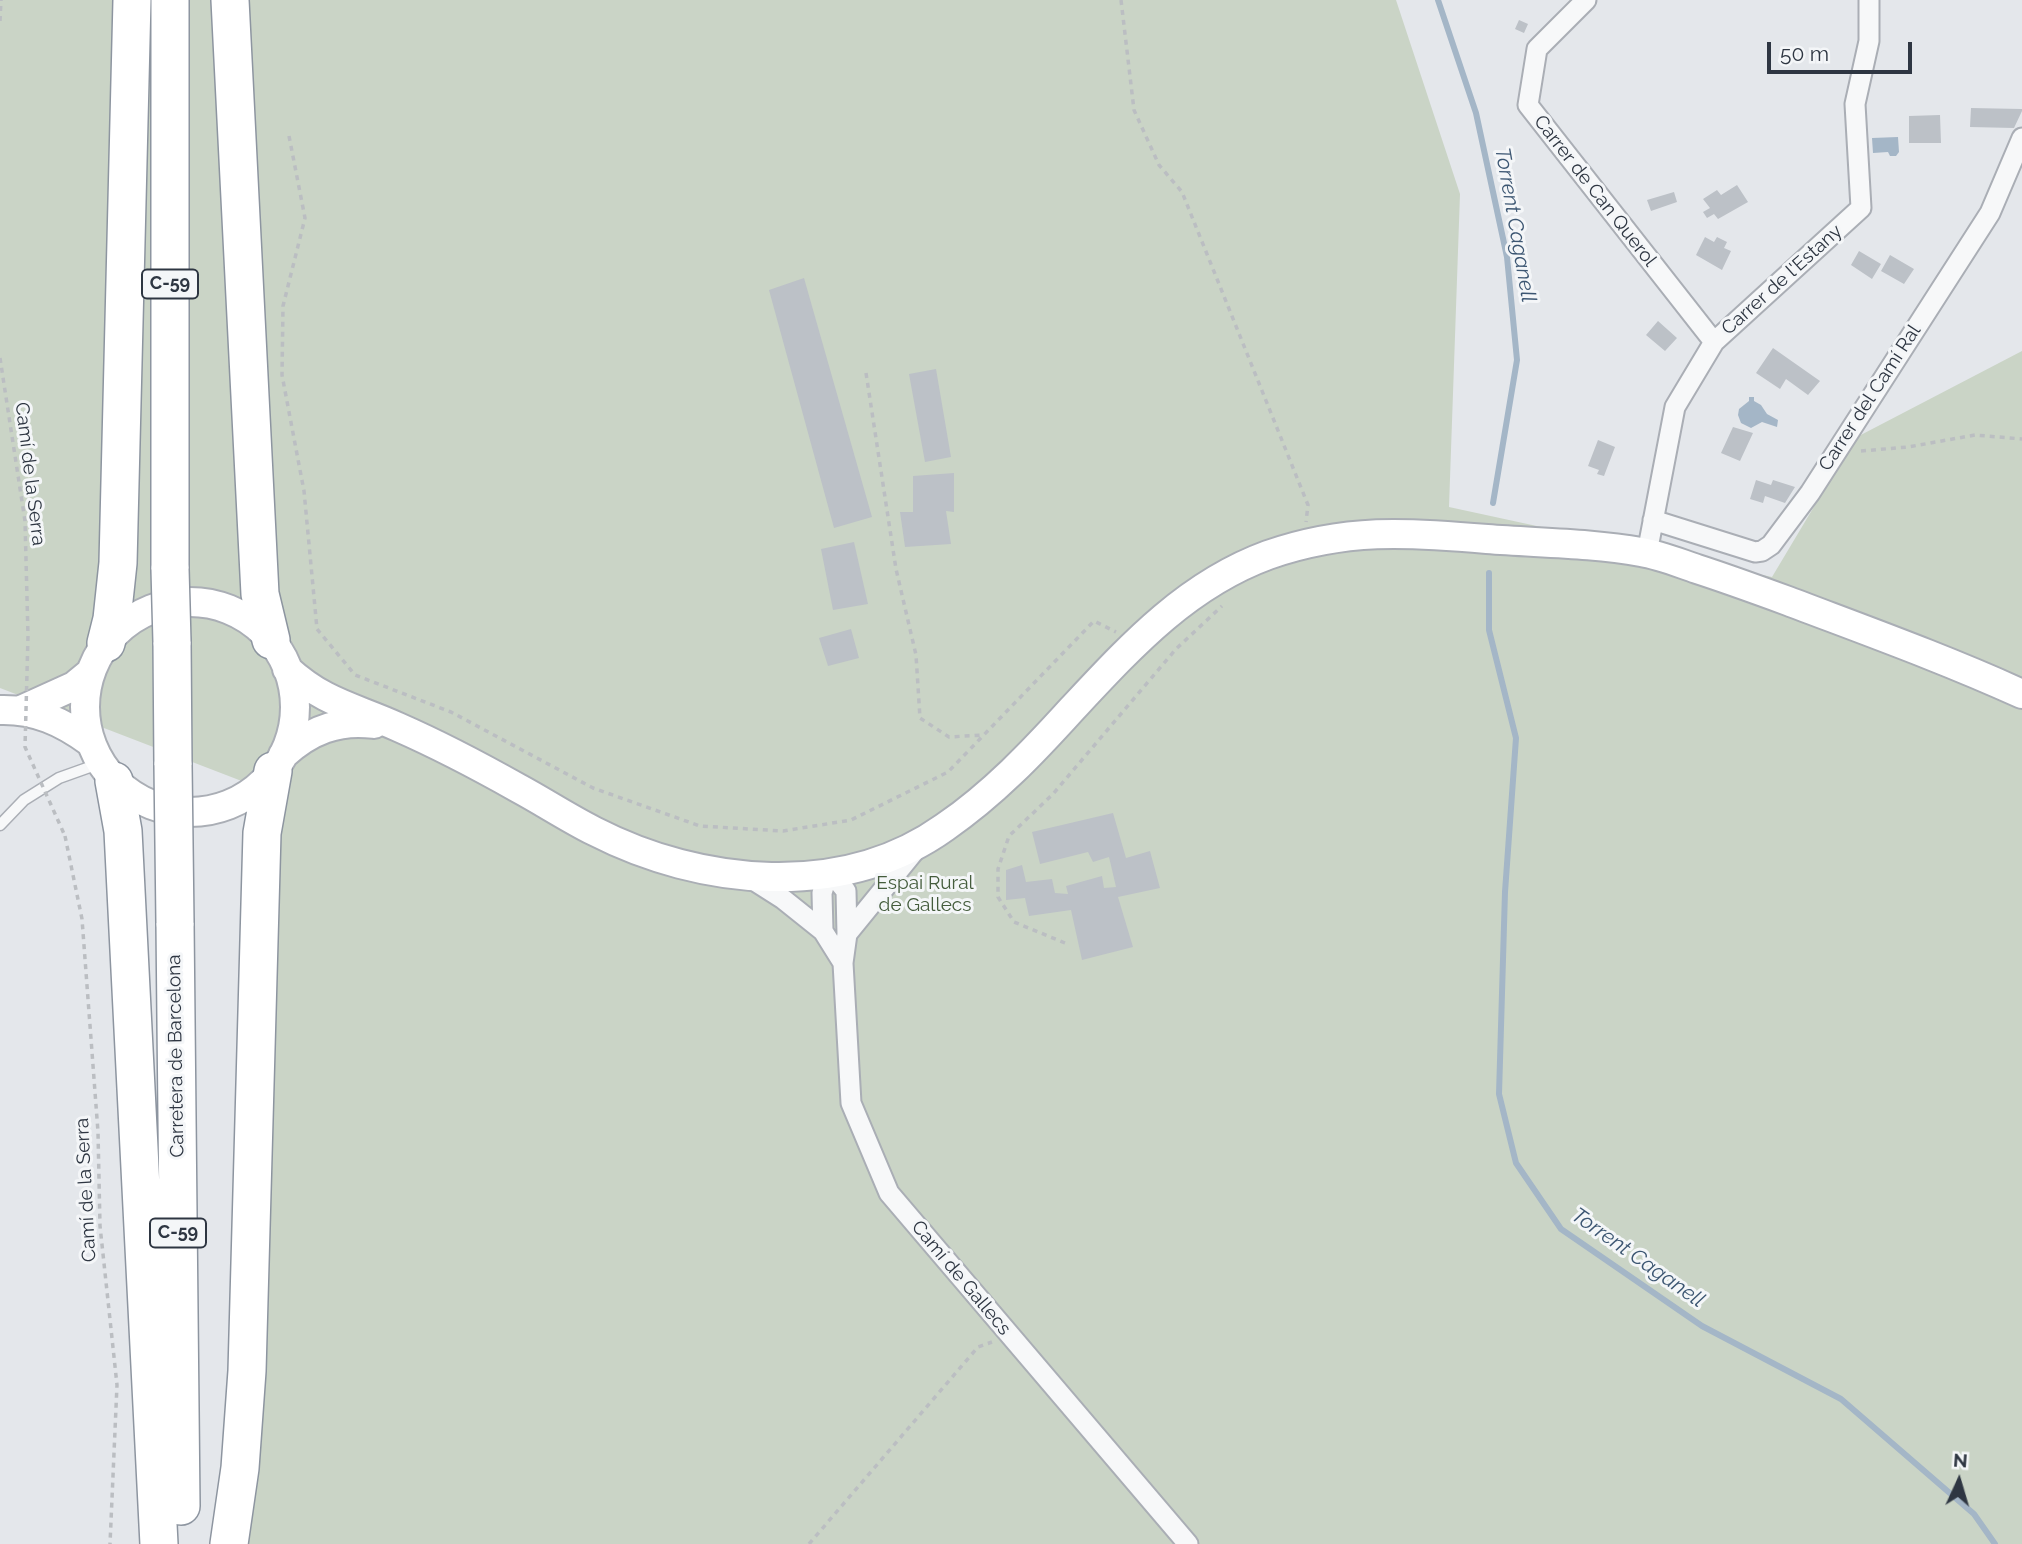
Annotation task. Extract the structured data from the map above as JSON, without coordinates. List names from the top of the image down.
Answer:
{
  "streets": {
    "highway": ["C-59", "Carretera de Barcelona"],
    "street": [
      "Carrer de Can Querol",
      "Carrer de l'Estany",
      "Carrer del Camí Ral",
      "Camí de Gallecs"
    ],
    "path": ["Camí de la Serra"]
  },
  "crossings": [
    ["Carrer de Can Querol", "Carrer de l'Estany"],
    ["Carrer de l'Estany", "Carrer del Camí Ral"]
  ],
  "water": ["Torrent Caganell"],
  "parks": ["Espai Rural de Gallecs"],
  "scale_bar": "50 m",
  "north": "top"
}
